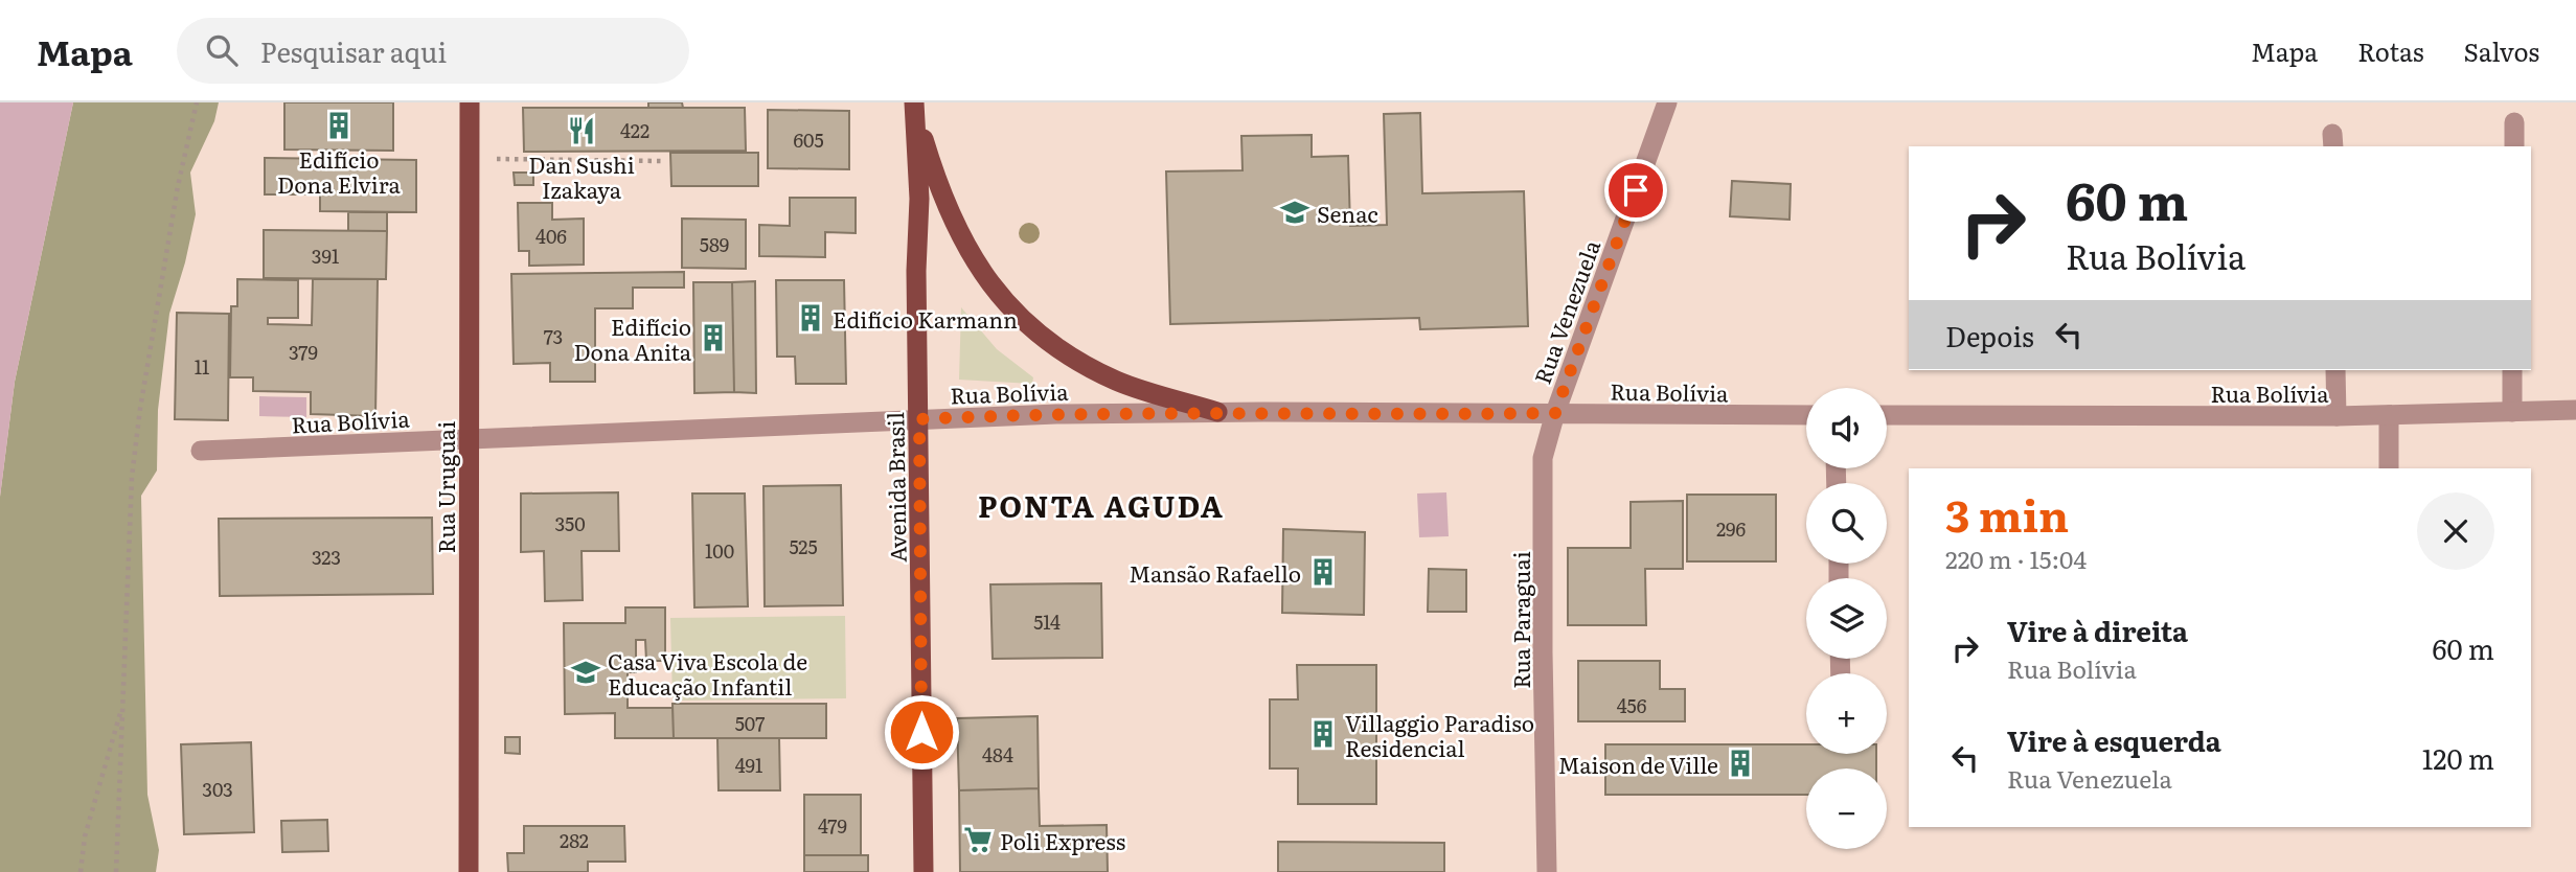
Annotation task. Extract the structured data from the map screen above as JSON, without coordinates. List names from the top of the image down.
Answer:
{
  "streets": {
    "main road": ["Rua Uruguai", "Avenida Brasil"],
    "street": ["Rua Venezuela", "Rua Bolívia", "Rua Paraguai"]
  },
  "crossings": [
    ["Rua Venezuela", "Rua Bolívia"],
    ["Rua Venezuela", "Rua Paraguai"],
    ["Rua Bolívia", "Rua Uruguai"],
    ["Rua Bolívia", "Avenida Brasil"],
    ["Rua Bolívia", "Rua Paraguai"]
  ],
  "districts": ["PONTA AGUDA"],
  "places": {
    "building": [
      "Edifício Dona Elvira",
      "Edifício Karmann",
      "Edifício Dona Anita",
      "Mansão Rafaello",
      "Villaggio Paradiso Residencial",
      "Maison de Ville"
    ],
    "restaurant": ["Dan Sushi Izakaya"],
    "school or university": ["Senac", "Casa Viva Escola de Educação Infantil"],
    "supermarket": ["Poli Express"]
  },
  "house_numbers": [
    "422",
    "605",
    "406",
    "589",
    "391",
    "73",
    "379",
    "11",
    "350",
    "296",
    "525",
    "100",
    "323",
    "514",
    "456",
    "507",
    "484",
    "491",
    "303",
    "479",
    "282"
  ],
  "page": {
    "header": "Mapa",
    "search": "Pesquisar aqui",
    "nav": ["Mapa", "Rotas", "Salvos"],
    "turn": ["60 m", "Rua Bolívia"],
    "then": "Depois",
    "map_buttons": ["+", "−"],
    "heading": ["3 min", "220 m · 15:04"],
    "list": [
      {
        "name": "Vire à direita",
        "note": "Rua Bolívia",
        "value": "60 m"
      },
      {
        "name": "Vire à esquerda",
        "note": "Rua Venezuela",
        "value": "120 m"
      }
    ]
  }
}
